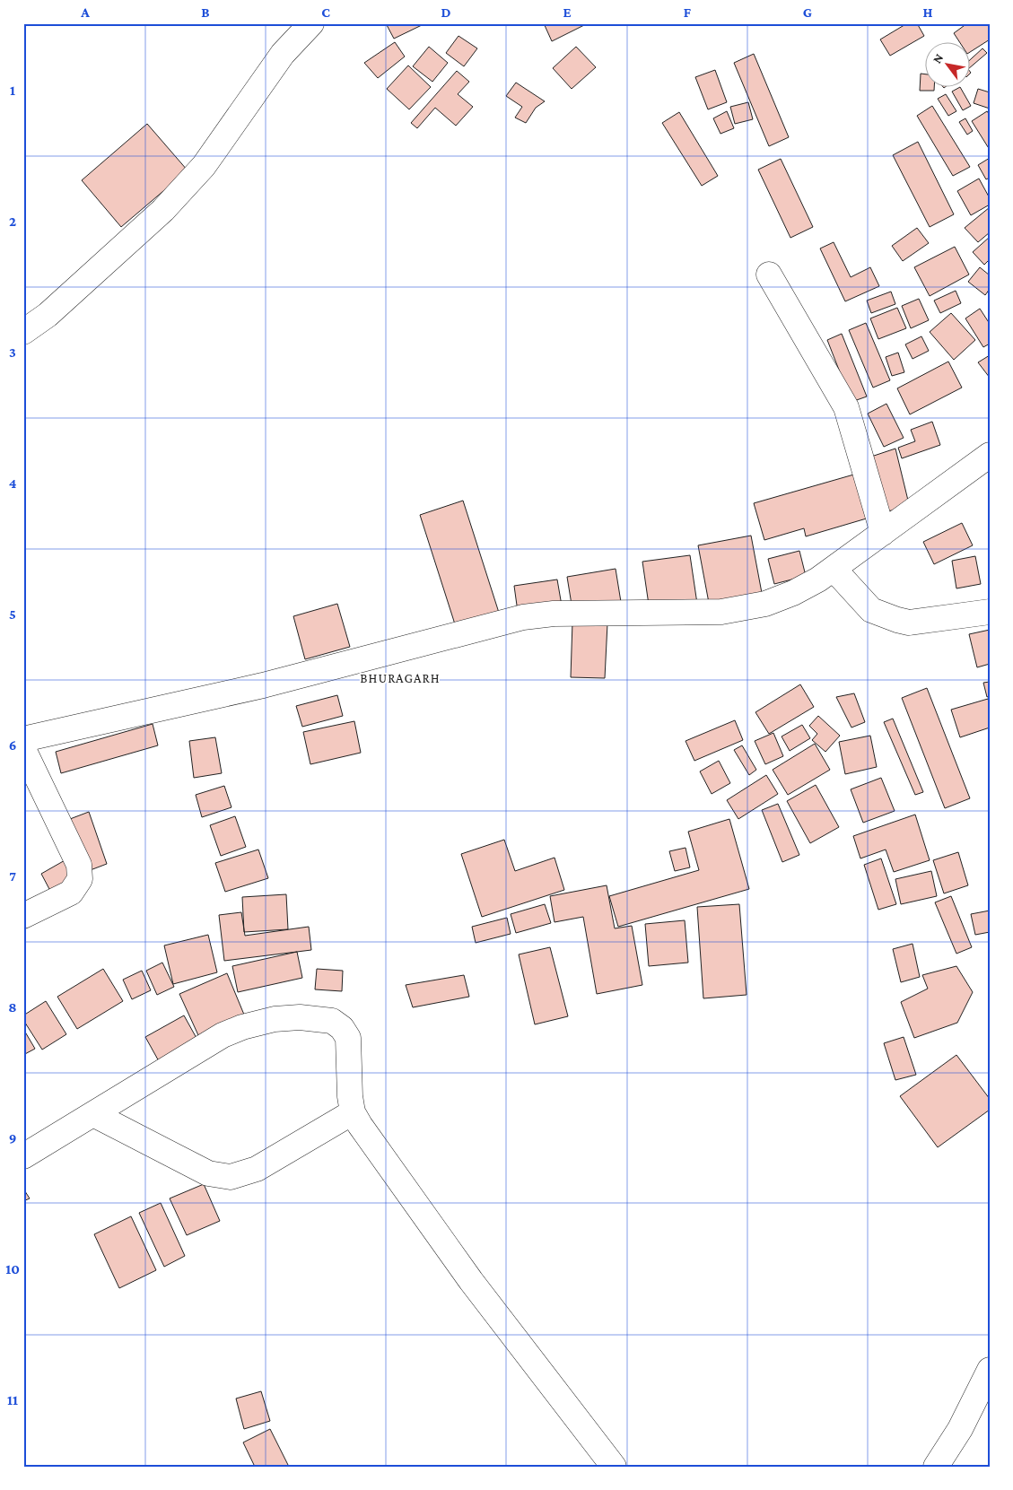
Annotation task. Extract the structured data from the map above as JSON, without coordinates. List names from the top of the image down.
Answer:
{
  "districts": ["BHURAGARH"],
  "north": "top left",
  "grid": {
    "columns": [
      "A",
      "B",
      "C",
      "D",
      "E",
      "F",
      "G",
      "H"
    ],
    "rows": [
      "1",
      "2",
      "3",
      "4",
      "5",
      "6",
      "7",
      "8",
      "9",
      "10",
      "11"
    ]
  }
}
